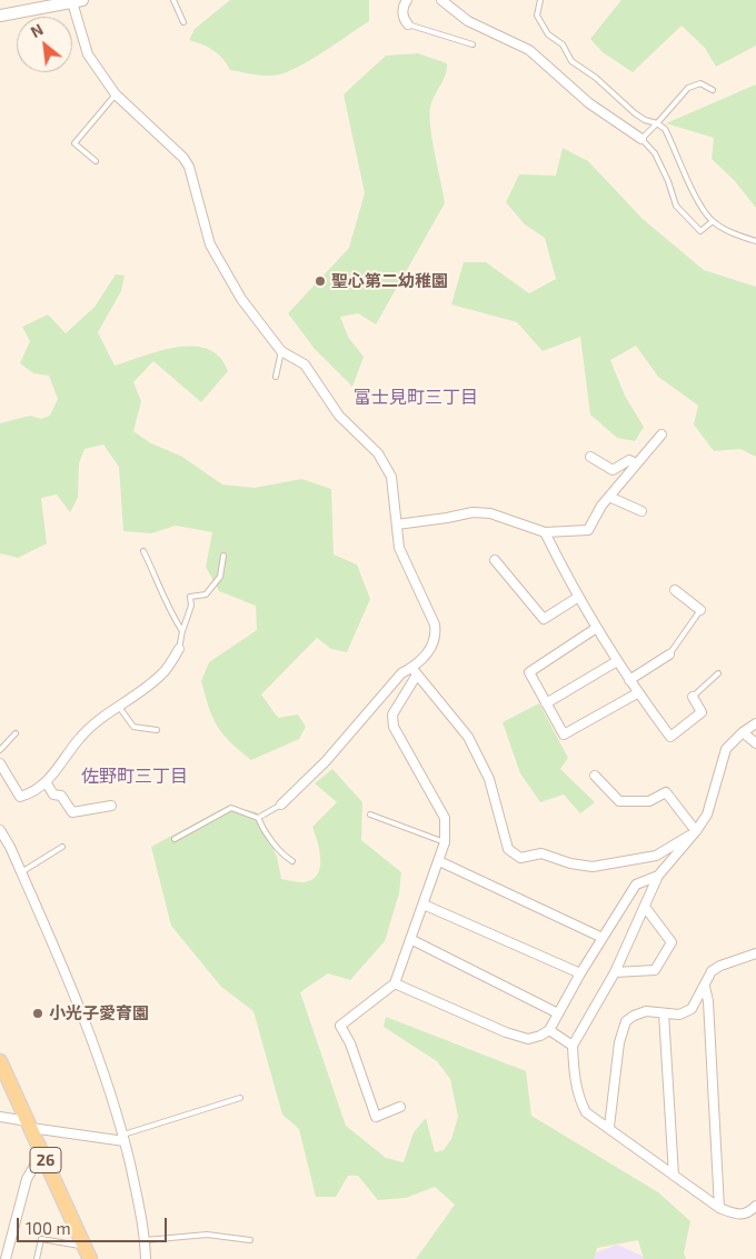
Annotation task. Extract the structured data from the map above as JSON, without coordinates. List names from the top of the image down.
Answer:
{
  "streets": {
    "main road": ["26"]
  },
  "districts": ["富士見町三丁目", "佐野町三丁目"],
  "places": ["聖心第二幼稚園", "小光子愛育園"],
  "scale_bar": "100 m",
  "north": "top left"
}
